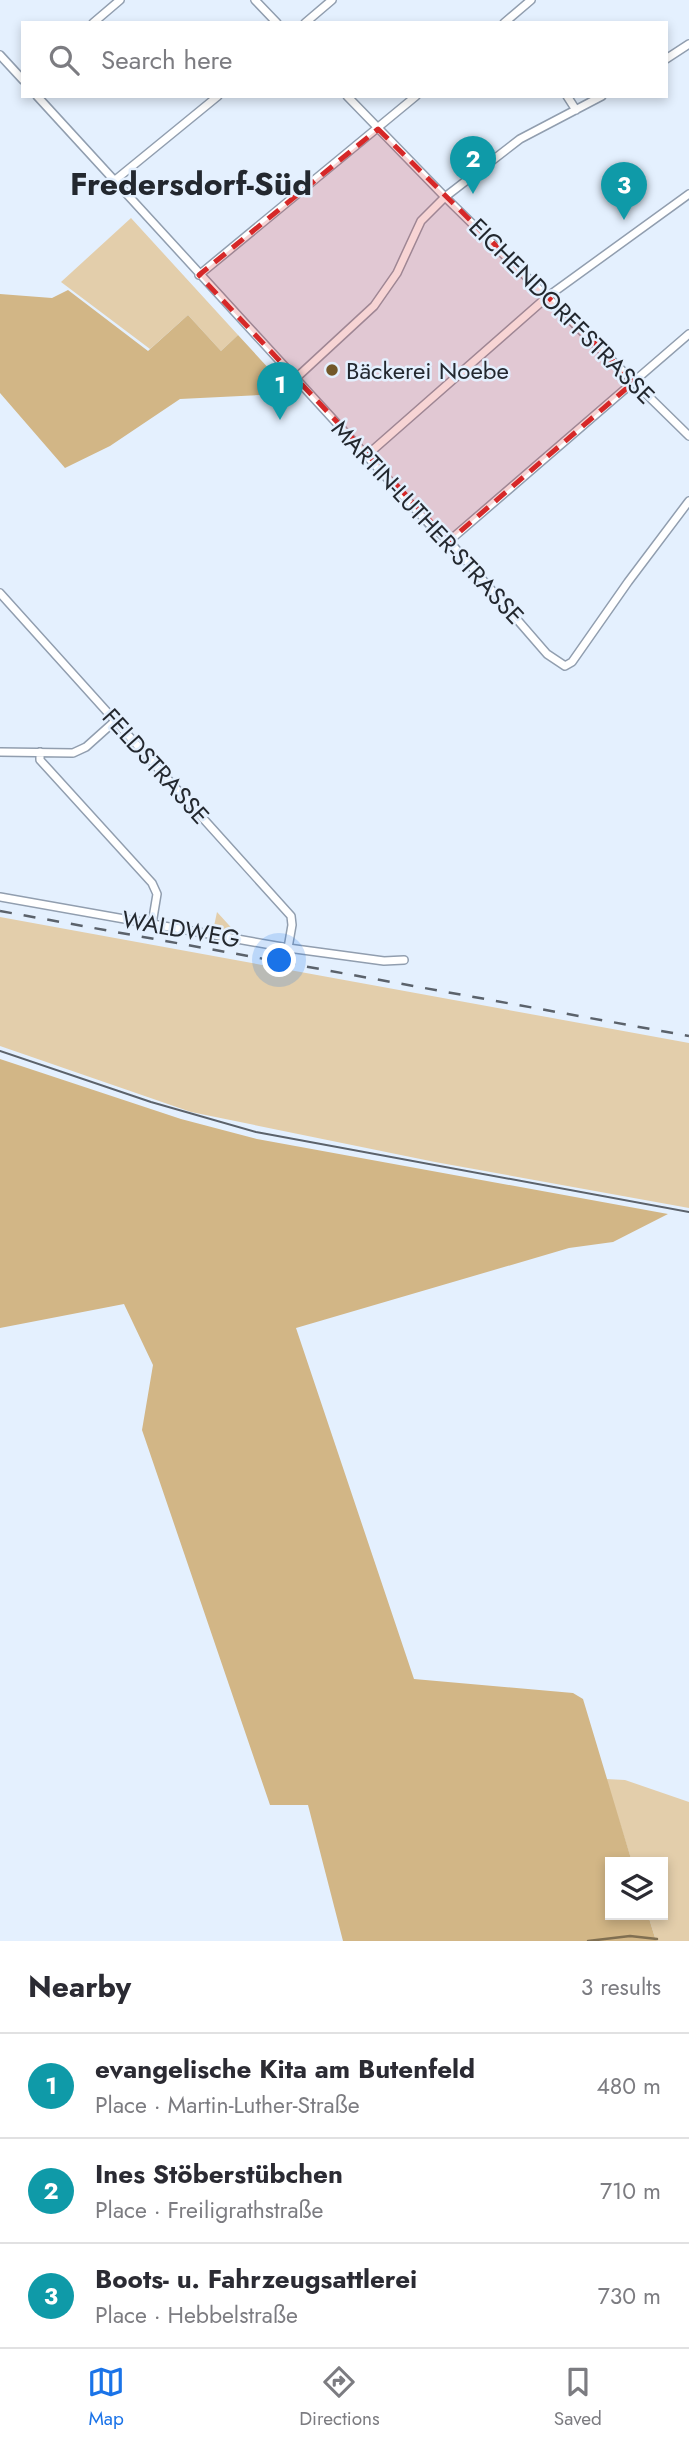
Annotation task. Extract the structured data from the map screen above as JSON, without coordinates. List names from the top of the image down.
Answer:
{
  "streets": {
    "street": [
      "EICHENDORFFSTRASSE",
      "MARTIN-LUTHER-STRASSE",
      "FELDSTRASSE",
      "WALDWEG"
    ]
  },
  "crossings": [
    ["FELDSTRASSE", "WALDWEG"]
  ],
  "districts": ["Fredersdorf-Süd"],
  "places": ["Bäckerei Noebe"],
  "page": {
    "search": "Search here",
    "pins": ["2", "3", "1"],
    "heading": ["Nearby", "3 results"],
    "list": [
      {
        "mark": "1",
        "name": "evangelische Kita am Butenfeld",
        "note": "Place · Martin-Luther-Straße",
        "value": "480 m"
      },
      {
        "mark": "2",
        "name": "Ines Stöberstübchen",
        "note": "Place · Freiligrathstraße",
        "value": "710 m"
      },
      {
        "mark": "3",
        "name": "Boots- u. Fahrzeugsattlerei",
        "note": "Place · Hebbelstraße",
        "value": "730 m"
      }
    ],
    "nav": ["Map", "Directions", "Saved"]
  }
}
